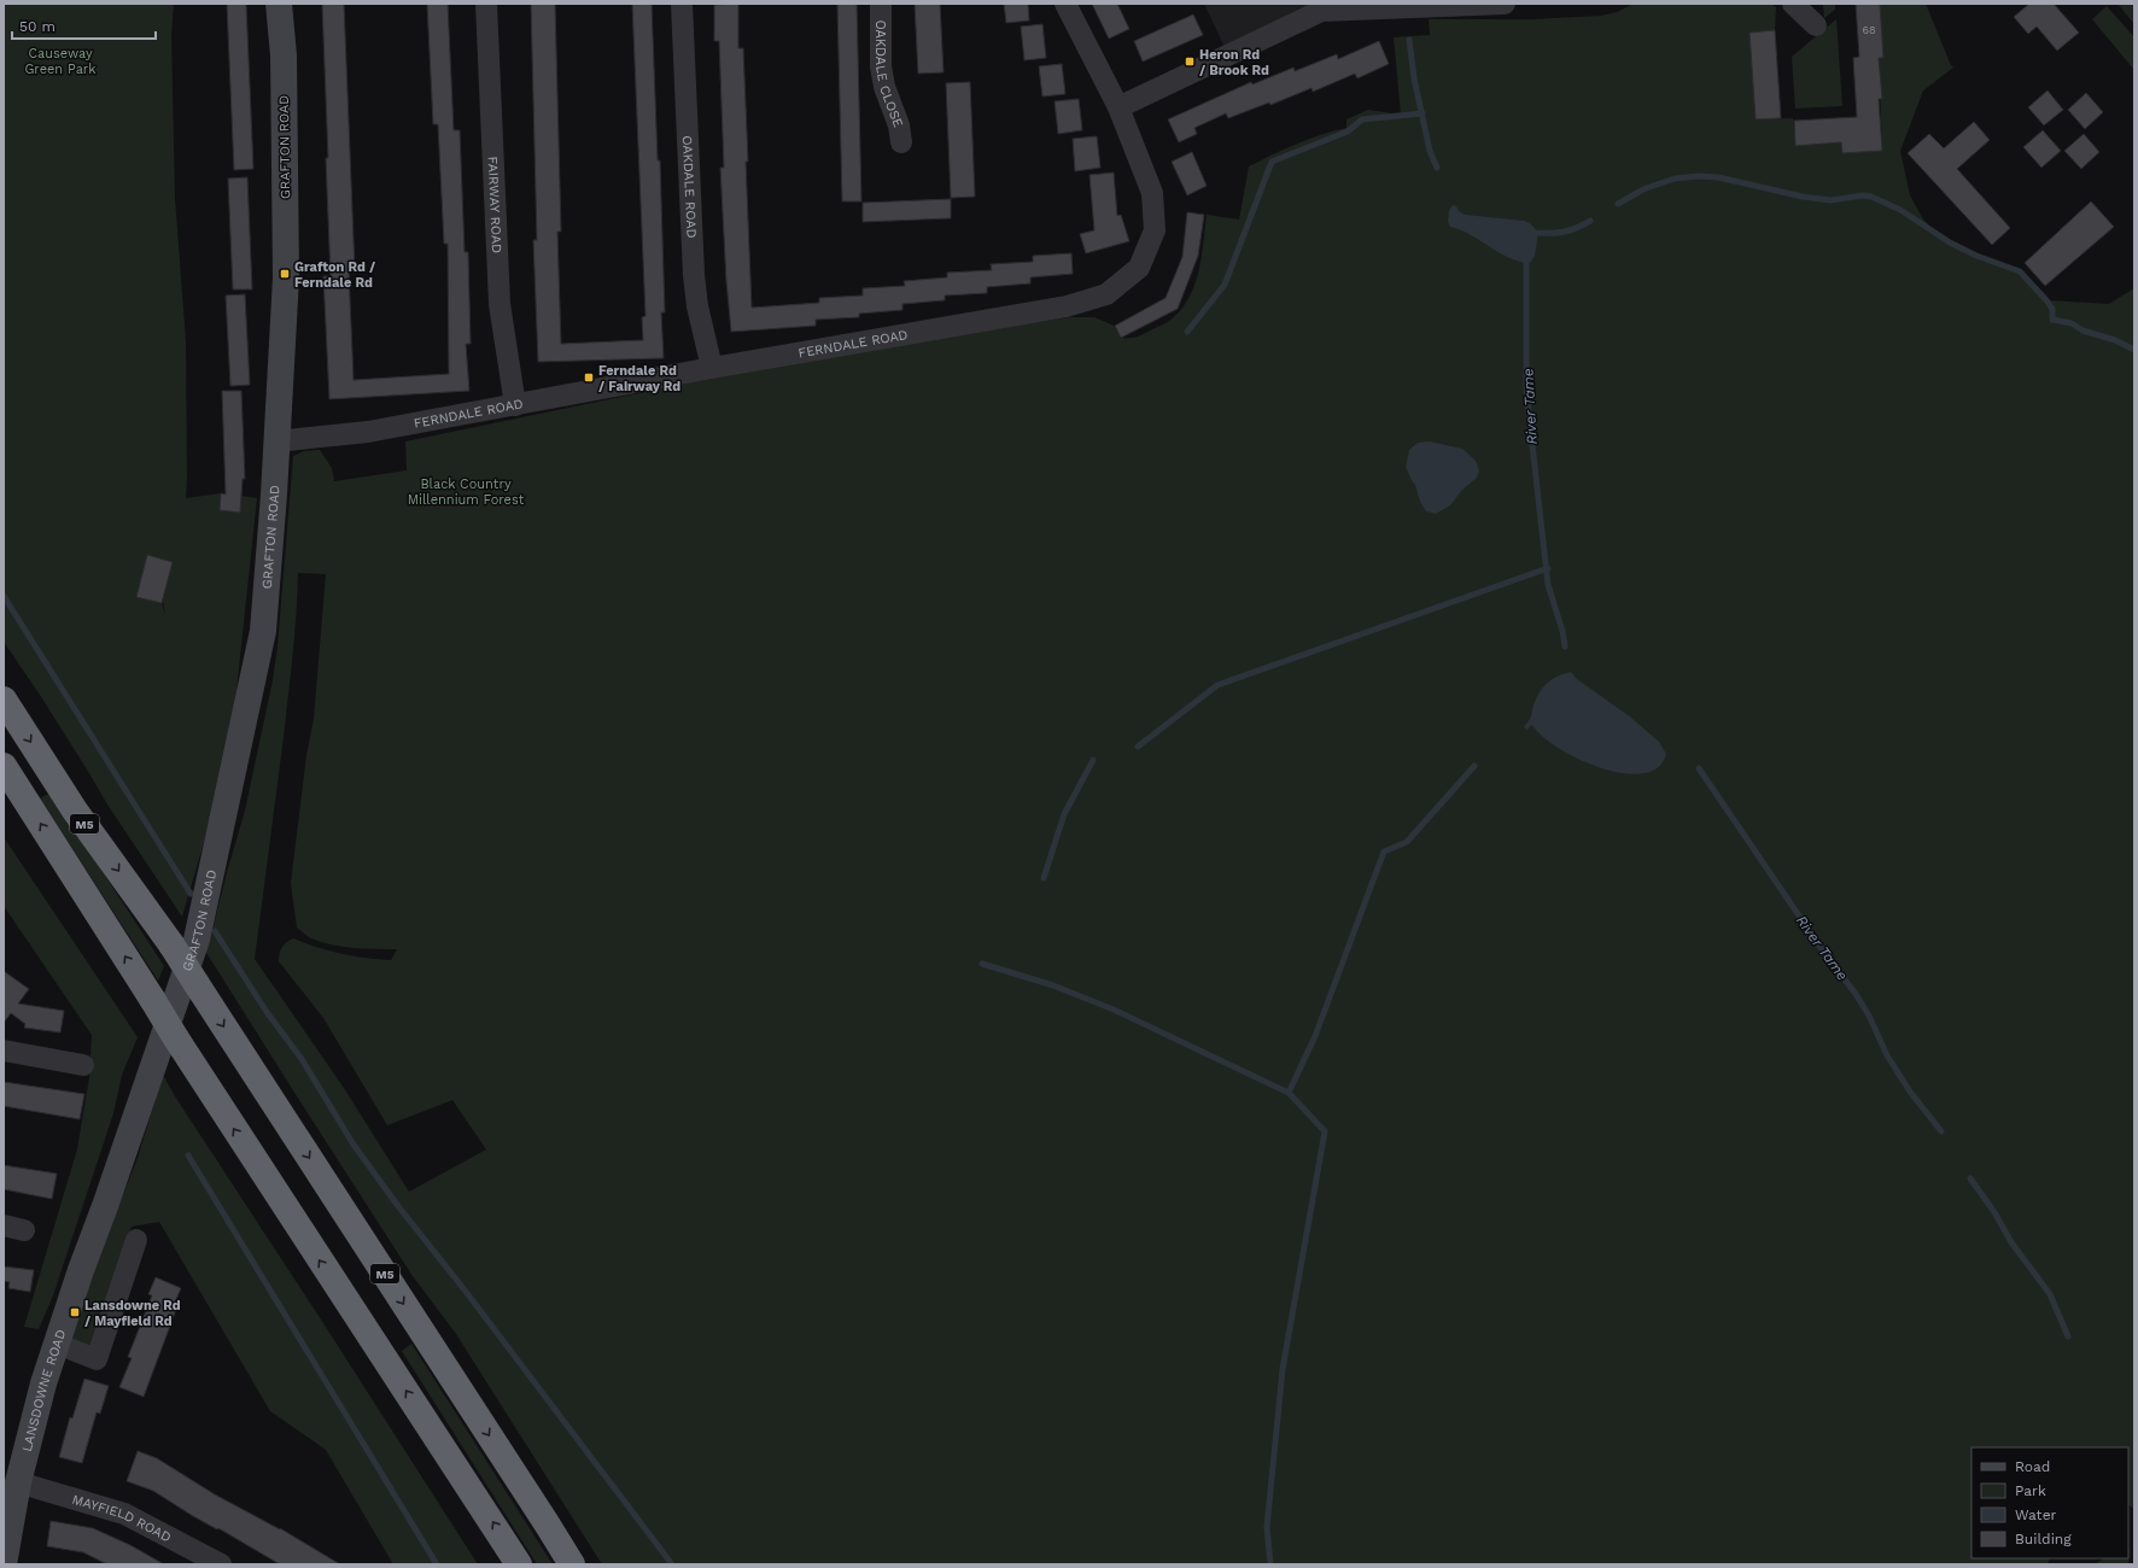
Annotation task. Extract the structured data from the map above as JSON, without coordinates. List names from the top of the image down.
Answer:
{
  "streets": {
    "highway": ["M5"],
    "street": [
      "OAKDALE CLOSE",
      "GRAFTON ROAD",
      "OAKDALE ROAD",
      "FAIRWAY ROAD",
      "FERNDALE ROAD",
      "LANSDOWNE ROAD",
      "MAYFIELD ROAD"
    ]
  },
  "crossings": [
    ["GRAFTON ROAD", "FERNDALE ROAD"],
    ["GRAFTON ROAD", "LANSDOWNE ROAD"],
    ["OAKDALE ROAD", "FERNDALE ROAD"],
    ["FAIRWAY ROAD", "FERNDALE ROAD"],
    ["LANSDOWNE ROAD", "MAYFIELD ROAD"]
  ],
  "water": ["River Tame"],
  "parks": ["Causeway Green Park", "Black Country Millennium Forest"],
  "places": {
    "transit": [
      "Heron Rd / Brook Rd",
      "Grafton Rd / Ferndale Rd",
      "Ferndale Rd / Fairway Rd",
      "Lansdowne Rd / Mayfield Rd"
    ]
  },
  "house_numbers": ["68"],
  "legend": [
    "Road",
    "Park",
    "Water",
    "Building"
  ],
  "scale_bar": "50 m"
}
